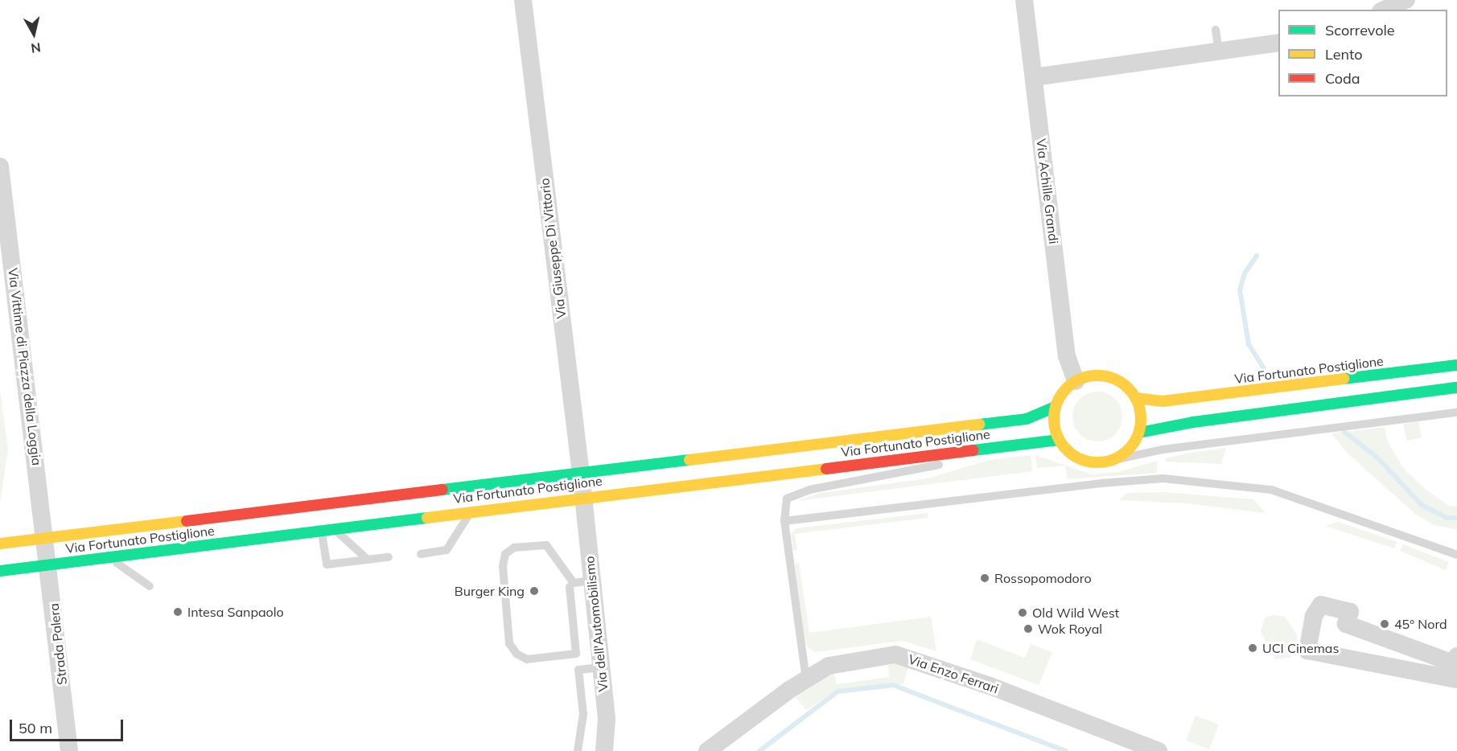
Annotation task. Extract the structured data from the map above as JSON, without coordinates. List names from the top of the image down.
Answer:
{
  "streets": {
    "street": [
      "Via Achille Grandi",
      "Via Giuseppe Di Vittorio",
      "Via Vittime di Piazza della Loggia",
      "Via Fortunato Postiglione",
      "Via dell'Automobilismo",
      "Strada Palera",
      "Via Enzo Ferrari"
    ]
  },
  "crossings": [
    ["Via Achille Grandi", "Via Fortunato Postiglione"],
    ["Via Giuseppe Di Vittorio", "Via Fortunato Postiglione"],
    ["Via Giuseppe Di Vittorio", "Via dell'Automobilismo"],
    ["Via Vittime di Piazza della Loggia", "Via Fortunato Postiglione"],
    ["Via Vittime di Piazza della Loggia", "Strada Palera"],
    ["Via Fortunato Postiglione", "Via dell'Automobilismo"],
    ["Via Fortunato Postiglione", "Strada Palera"]
  ],
  "places": [
    "Rossopomodoro",
    "Burger King",
    "Intesa Sanpaolo",
    "Old Wild West",
    "45° Nord",
    "Wok Royal",
    "UCI Cinemas"
  ],
  "legend": ["Scorrevole", "Lento", "Coda"],
  "scale_bar": "50 m",
  "north": "bottom"
}
